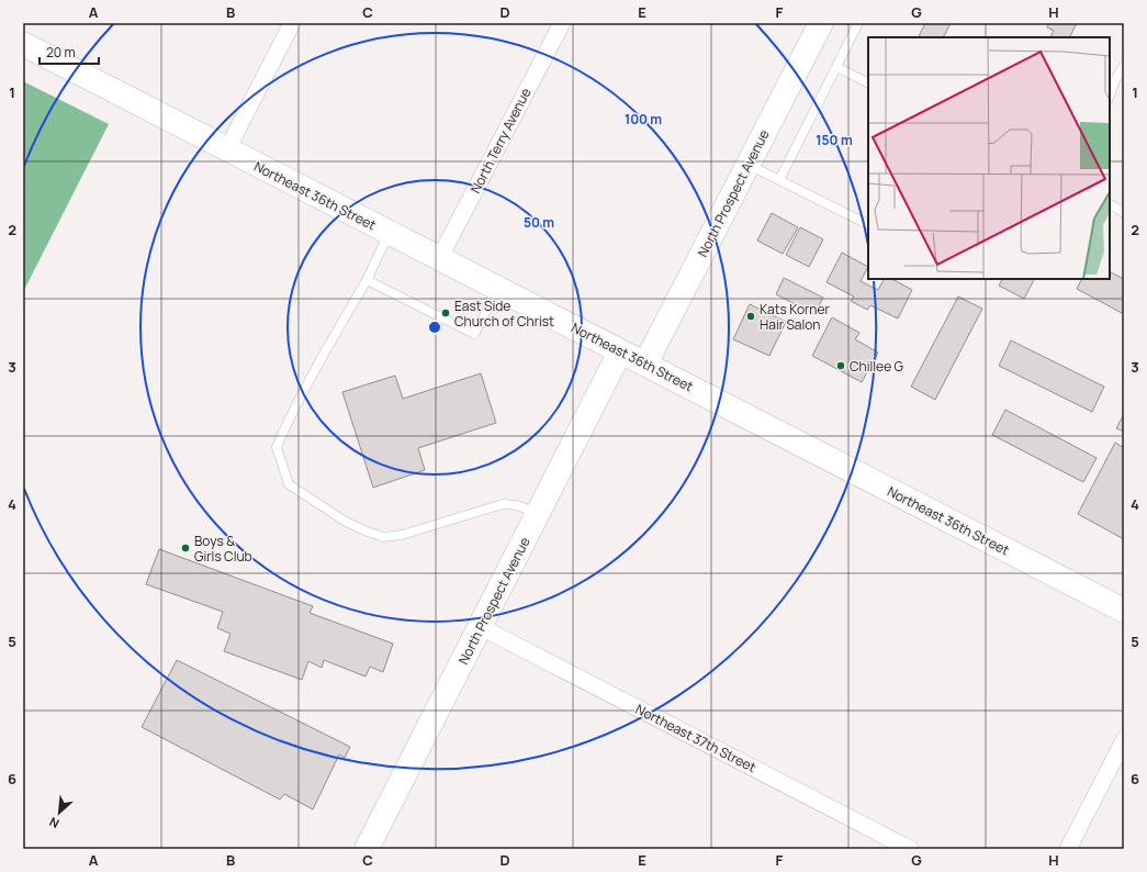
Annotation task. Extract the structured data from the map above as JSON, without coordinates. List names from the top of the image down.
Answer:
{
  "streets": {
    "main road": ["North Prospect Avenue", "Northeast 36th Street"],
    "street": ["North Terry Avenue", "Northeast 37th Street"]
  },
  "crossings": [
    ["North Terry Avenue", "Northeast 36th Street"],
    ["North Prospect Avenue", "Northeast 36th Street"],
    ["North Prospect Avenue", "Northeast 37th Street"]
  ],
  "places": [
    "East Side Church of Christ",
    "Kats Korner Hair Salon",
    "Chillee G",
    "Boys & Girls Club"
  ],
  "scale_bar": "20 m",
  "north": "bottom left",
  "grid": {
    "columns": [
      "A",
      "B",
      "C",
      "D",
      "E",
      "F",
      "G",
      "H"
    ],
    "rows": [
      "1",
      "2",
      "3",
      "4",
      "5",
      "6"
    ]
  },
  "rings": ["100 m", "150 m", "50 m"]
}
